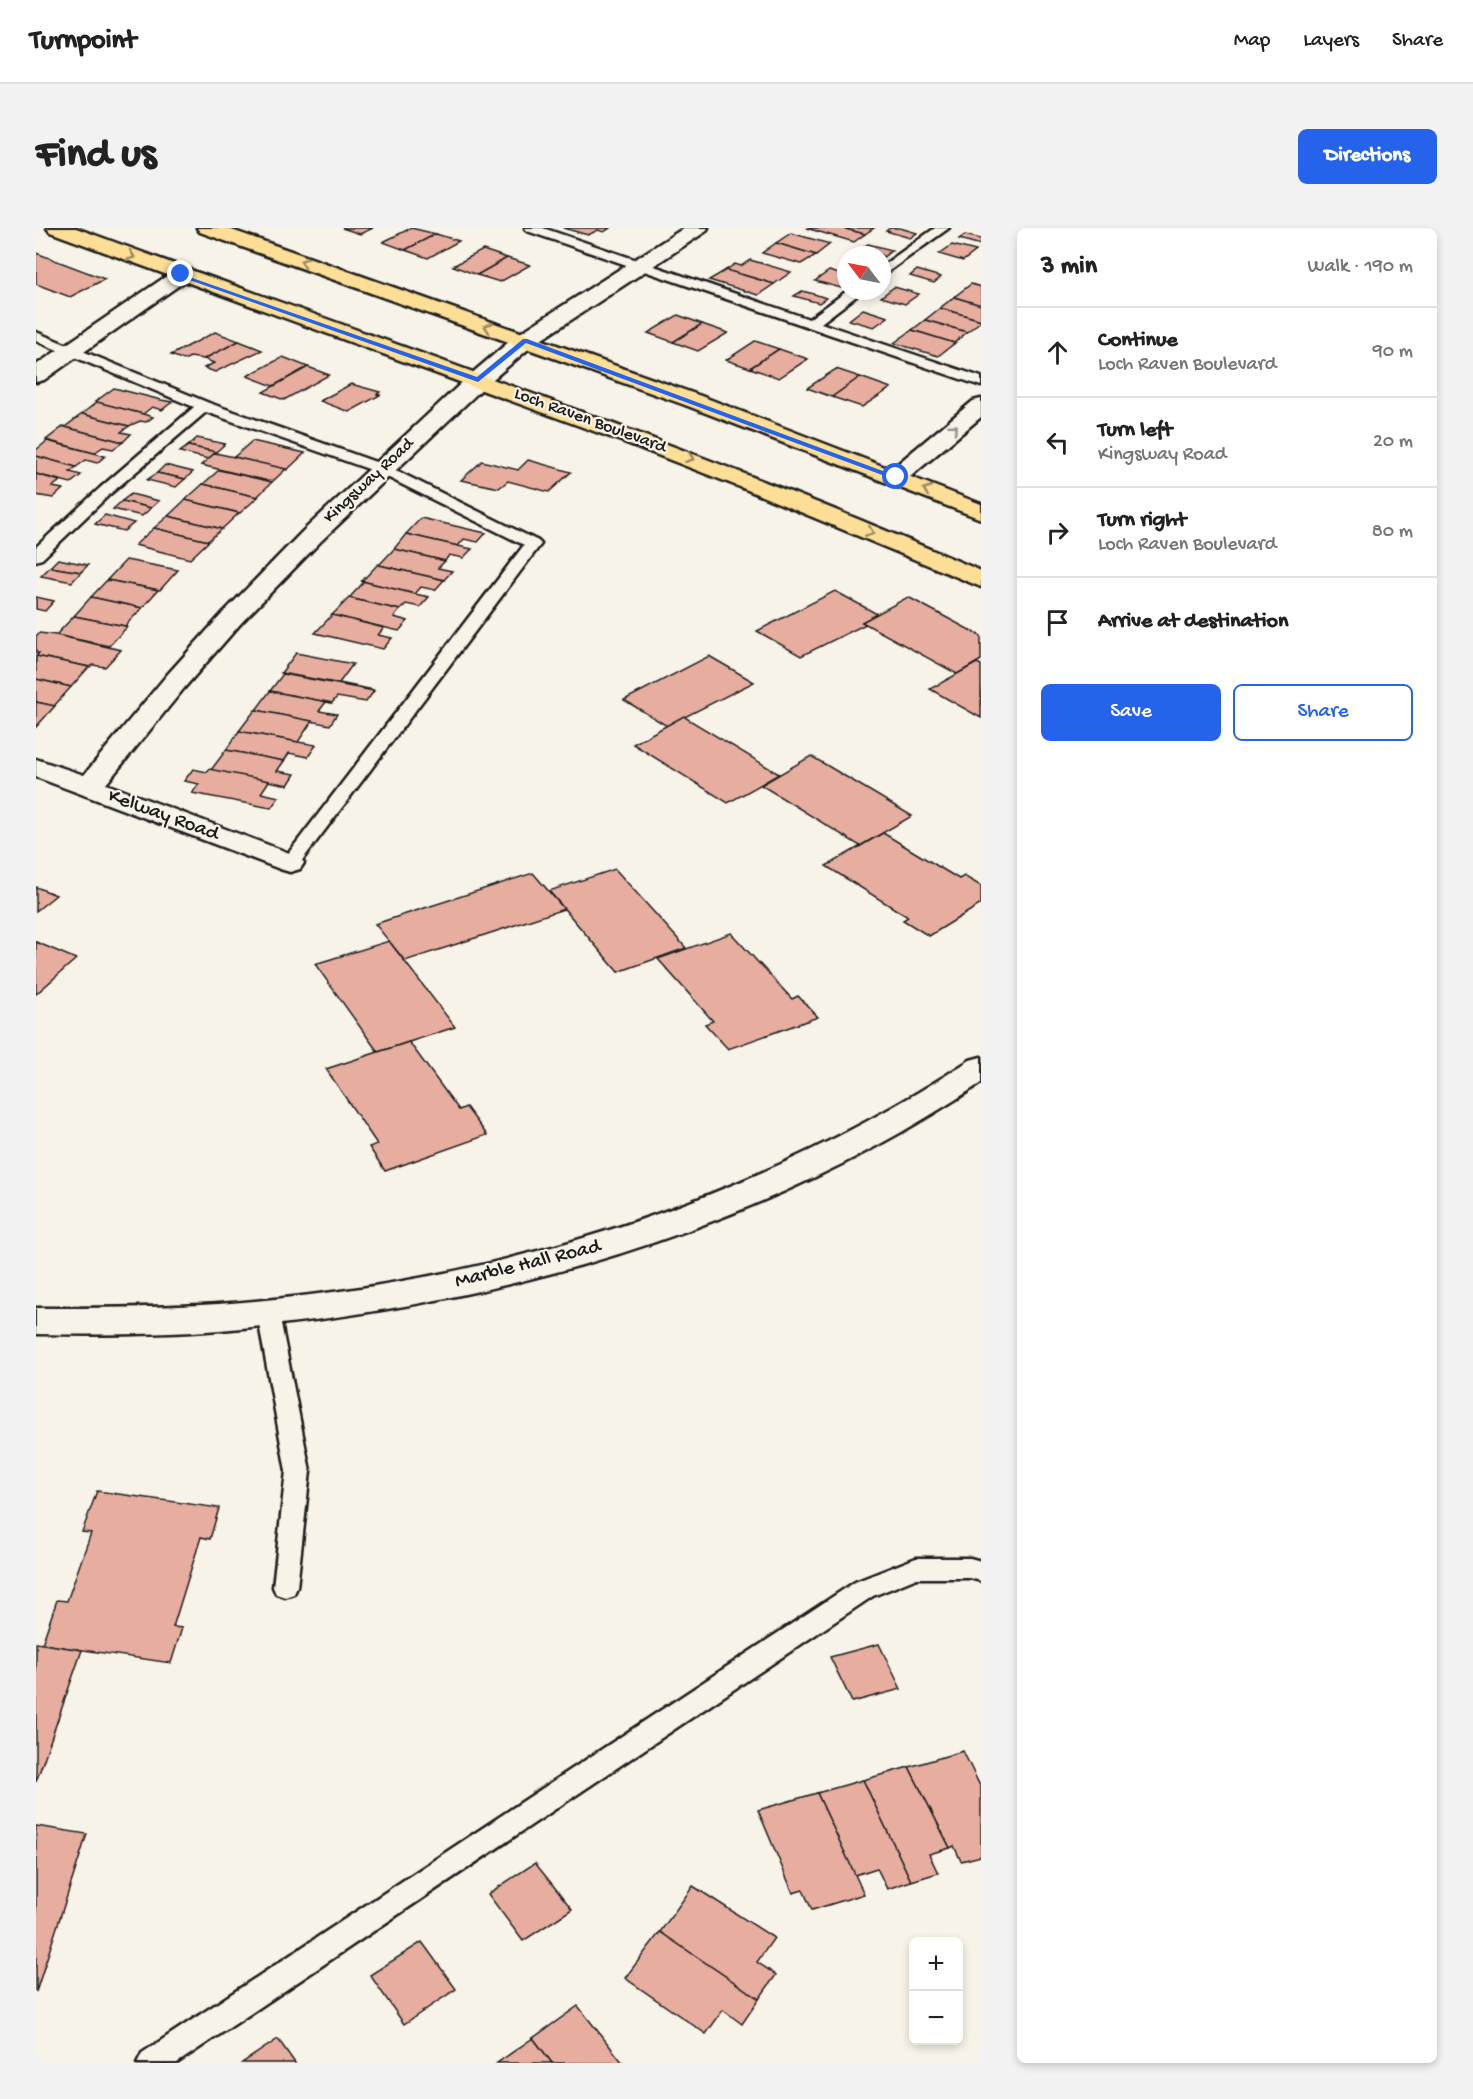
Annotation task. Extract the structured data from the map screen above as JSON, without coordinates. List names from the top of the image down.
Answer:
{
  "streets": {
    "main road": ["Loch Raven Boulevard"],
    "street": ["Kingsway Road", "Kelway Road", "Marble Hall Road"]
  },
  "crossings": [
    ["Loch Raven Boulevard", "Kingsway Road"],
    ["Kingsway Road", "Kelway Road"]
  ],
  "north": "top left",
  "page": {
    "header": "Turnpoint",
    "nav": ["Map", "Layers", "Share"],
    "buttons": [
      "Directions",
      ["Save", "Share"]
    ],
    "title": "Find us",
    "heading": ["3 min", "Walk · 190 m"],
    "list": [
      ["Continue", "Loch Raven Boulevard", "90 m"],
      ["Turn left", "Kingsway Road", "20 m"],
      ["Turn right", "Loch Raven Boulevard", "80 m"],
      "Arrive at destination"
    ],
    "map_buttons": ["+", "−"]
  }
}
